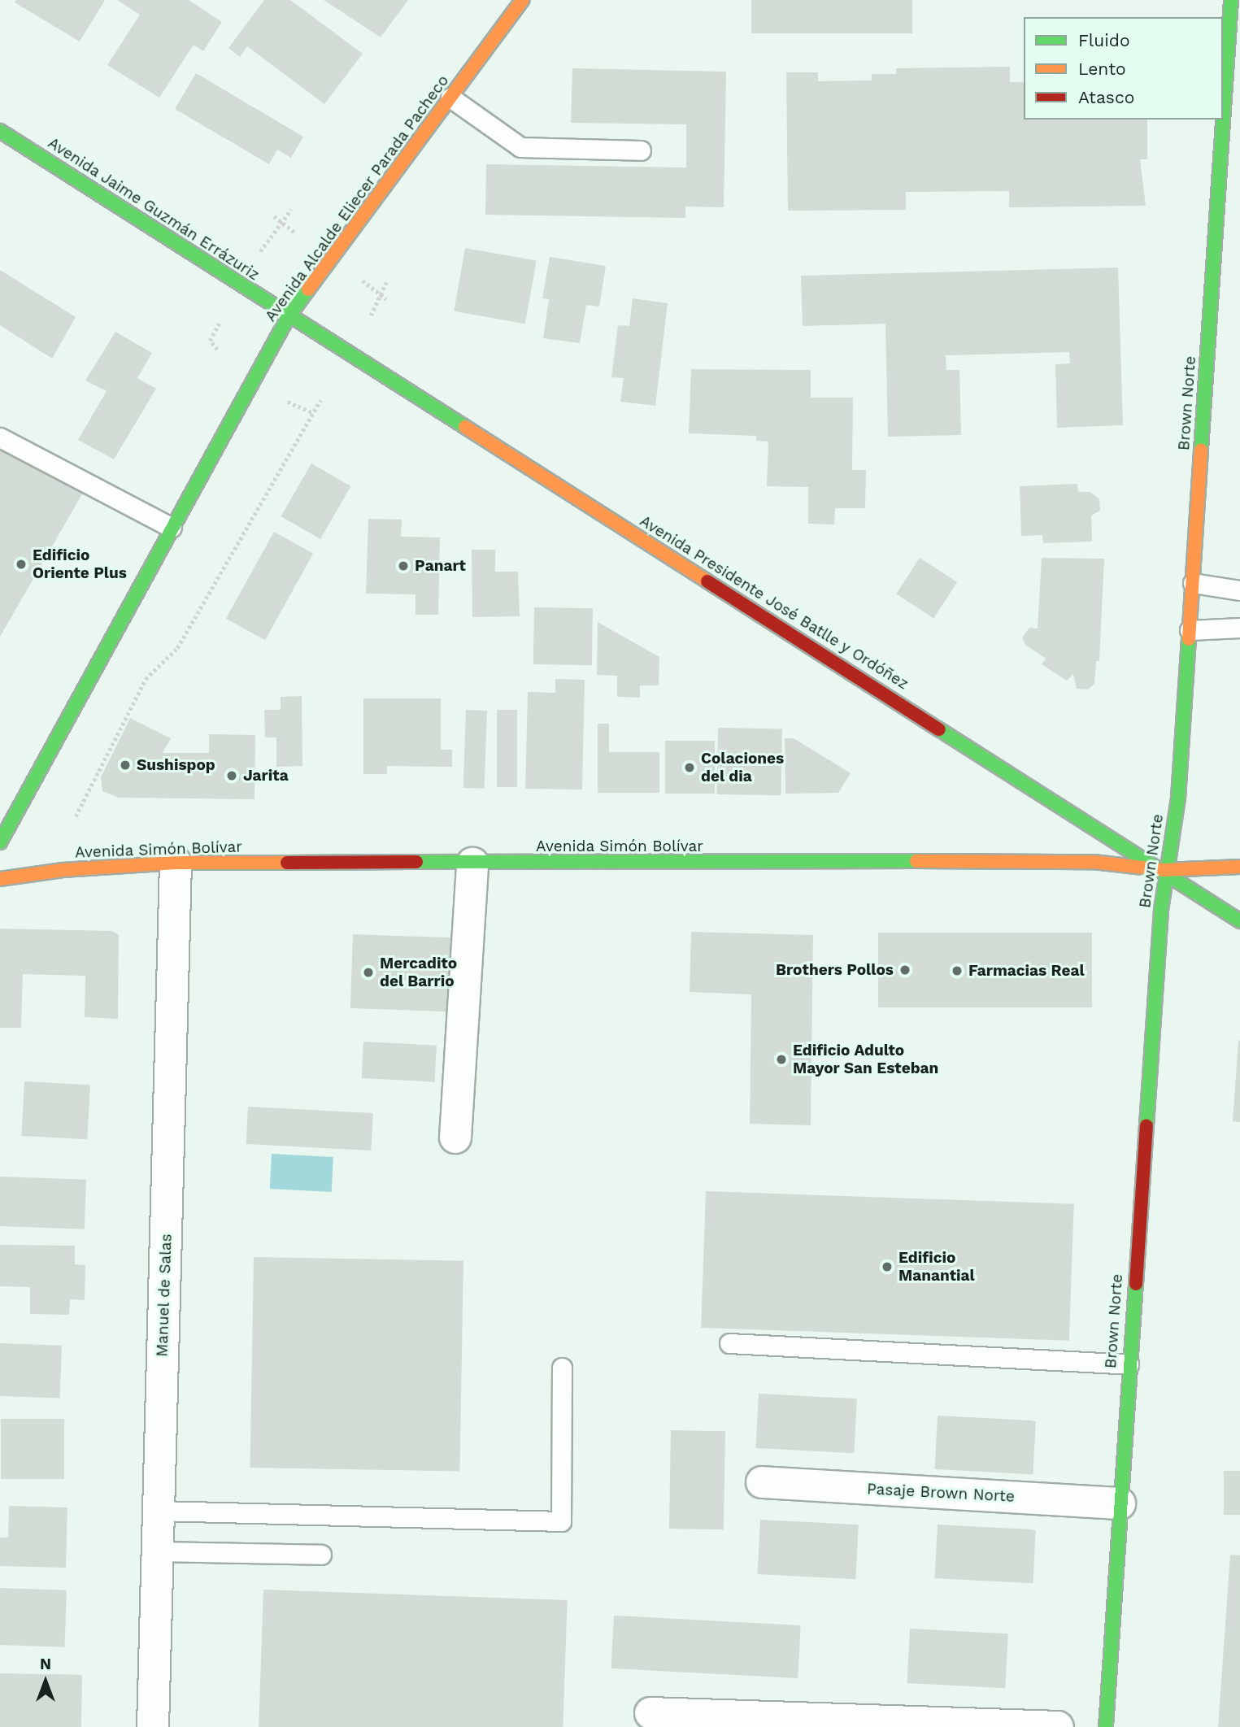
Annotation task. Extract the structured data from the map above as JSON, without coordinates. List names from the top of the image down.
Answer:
{
  "streets": {
    "street": [
      "Avenida Alcalde Eliecer Parada Pacheco",
      "Avenida Jaime Guzmán Errázuriz",
      "Brown Norte",
      "Avenida Presidente José Batlle y Ordóñez",
      "Avenida Simón Bolívar",
      "Manuel de Salas",
      "Pasaje Brown Norte"
    ]
  },
  "crossings": [
    ["Avenida Alcalde Eliecer Parada Pacheco", "Avenida Jaime Guzmán Errázuriz"],
    ["Avenida Alcalde Eliecer Parada Pacheco", "Avenida Presidente José Batlle y Ordóñez"],
    ["Avenida Jaime Guzmán Errázuriz", "Avenida Presidente José Batlle y Ordóñez"],
    ["Brown Norte", "Avenida Presidente José Batlle y Ordóñez"],
    ["Brown Norte", "Avenida Simón Bolívar"],
    ["Brown Norte", "Pasaje Brown Norte"],
    ["Avenida Presidente José Batlle y Ordóñez", "Avenida Simón Bolívar"],
    ["Avenida Simón Bolívar", "Manuel de Salas"]
  ],
  "places": [
    "Edificio Oriente Plus",
    "Panart",
    "Sushispop",
    "Colaciones del dia",
    "Jarita",
    "Brothers Pollos",
    "Farmacias Real",
    "Mercadito del Barrio",
    "Edificio Adulto Mayor San Esteban",
    "Edificio Manantial"
  ],
  "legend": ["Fluido", "Lento", "Atasco"],
  "north": "top"
}
